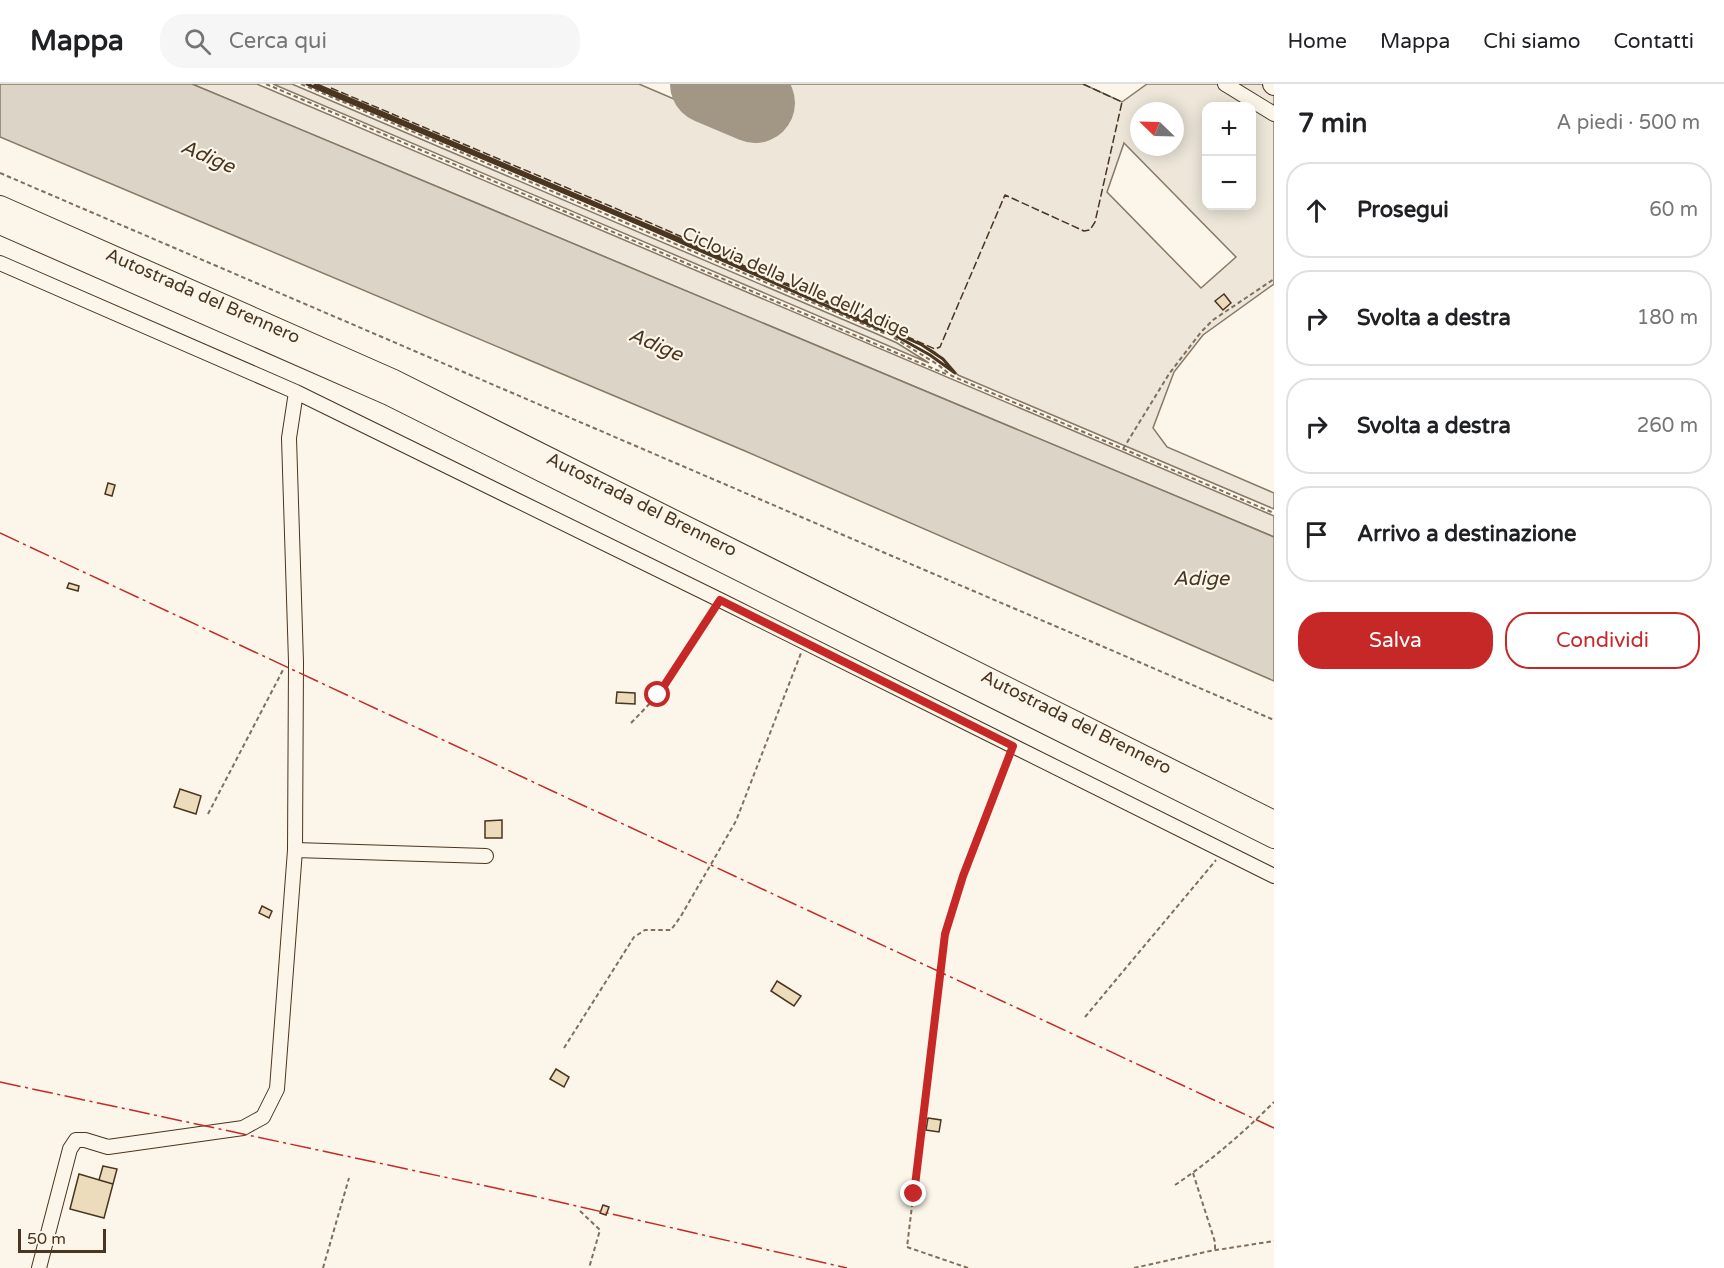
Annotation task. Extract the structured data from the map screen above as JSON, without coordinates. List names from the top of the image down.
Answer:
{
  "streets": {
    "highway": ["Autostrada del Brennero"],
    "path": ["Ciclovia della Valle dell'Adige"]
  },
  "water": ["Adige"],
  "scale_bar": "50 m",
  "north": "top left",
  "page": {
    "header": "Mappa",
    "search": "Cerca qui",
    "nav": [
      "Home",
      "Mappa",
      "Chi siamo",
      "Contatti"
    ],
    "heading": ["7 min", "A piedi · 500 m"],
    "map_buttons": ["+", "−"],
    "list": [
      ["Prosegui", "60 m"],
      ["Svolta a destra", "180 m"],
      ["Svolta a destra", "260 m"],
      "Arrivo a destinazione"
    ],
    "buttons": ["Salva", "Condividi"],
    "scale": "50 m"
  }
}
